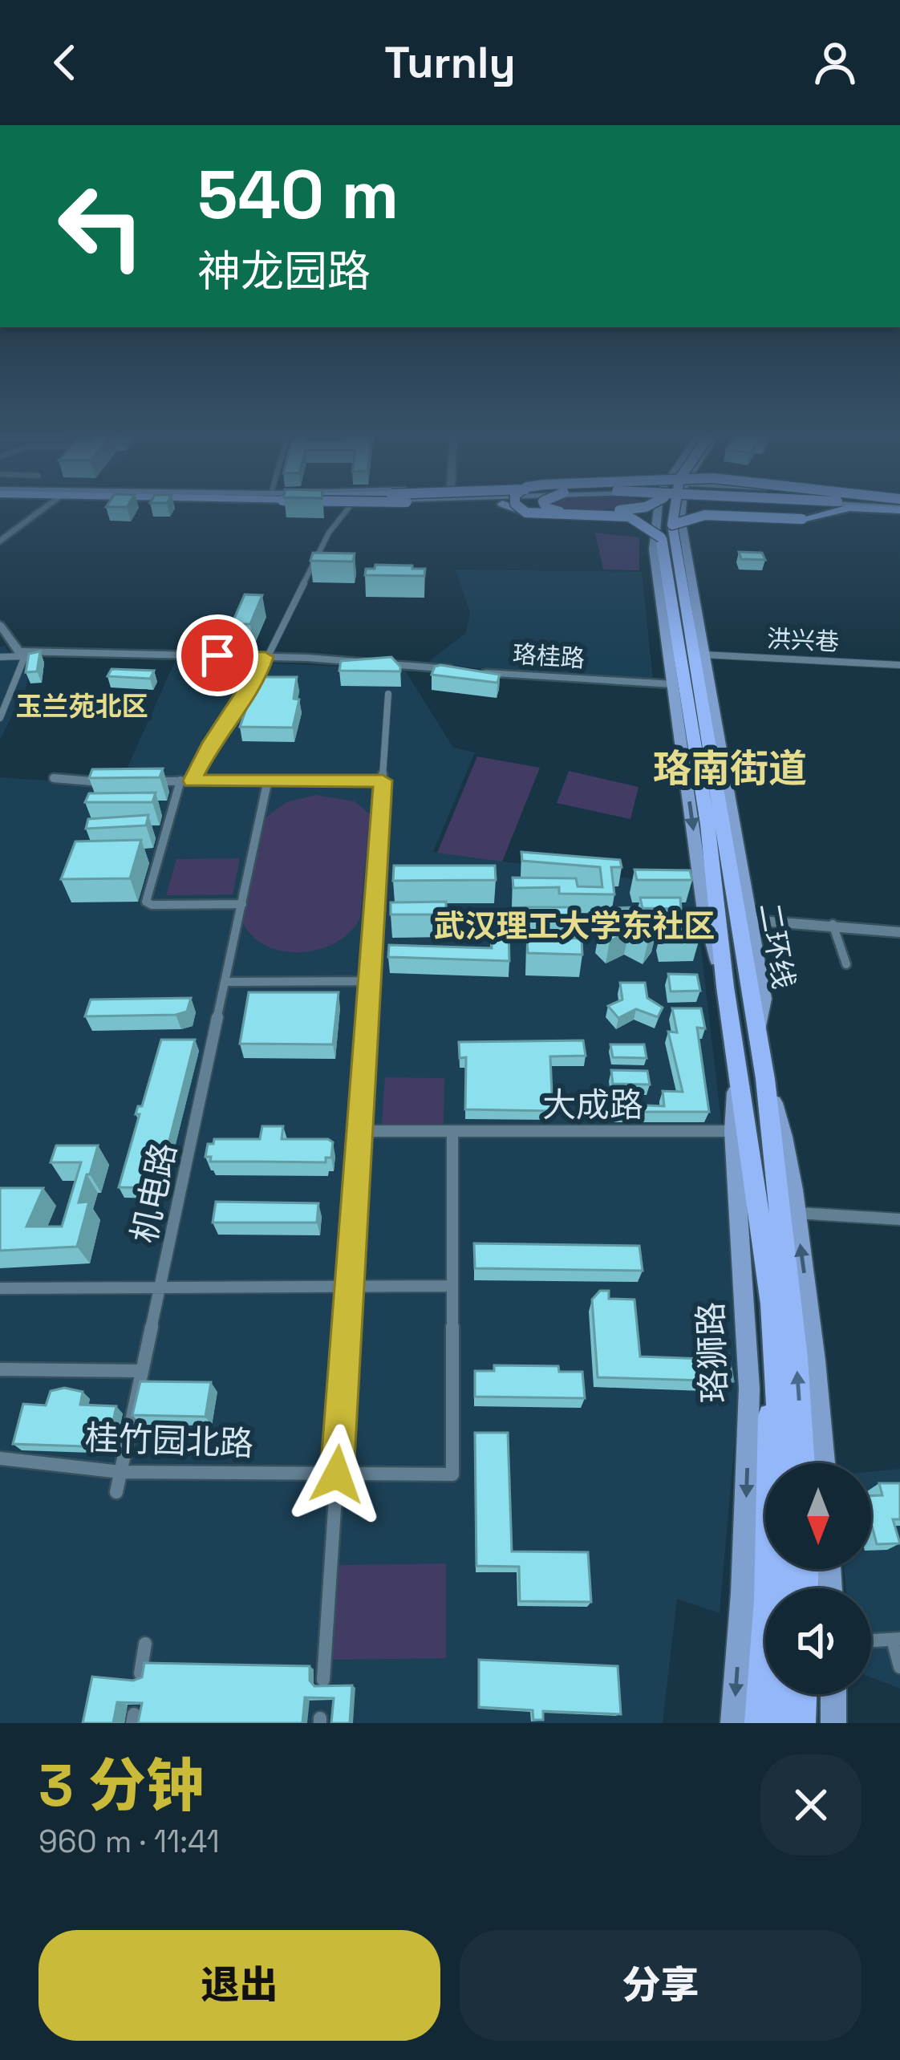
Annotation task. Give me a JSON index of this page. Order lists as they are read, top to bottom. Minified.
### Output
{"streets":{"highway":["二环线"],"main road":["珞狮路"],"street":["洪兴巷","珞桂路","大成路","机电路","桂竹园北路"]},"crossings":[["二环线","珞狮路"],["大成路","珞狮路"],["机电路","桂竹园北路"]],"districts":["玉兰苑北区","珞南街道","武汉理工大学东社区"],"north":"bottom","page":{"header":"Turnly","turn":["540 m","神龙园路"],"heading":["3 分钟","960 m · 11:41"],"buttons":["退出","分享"]}}
